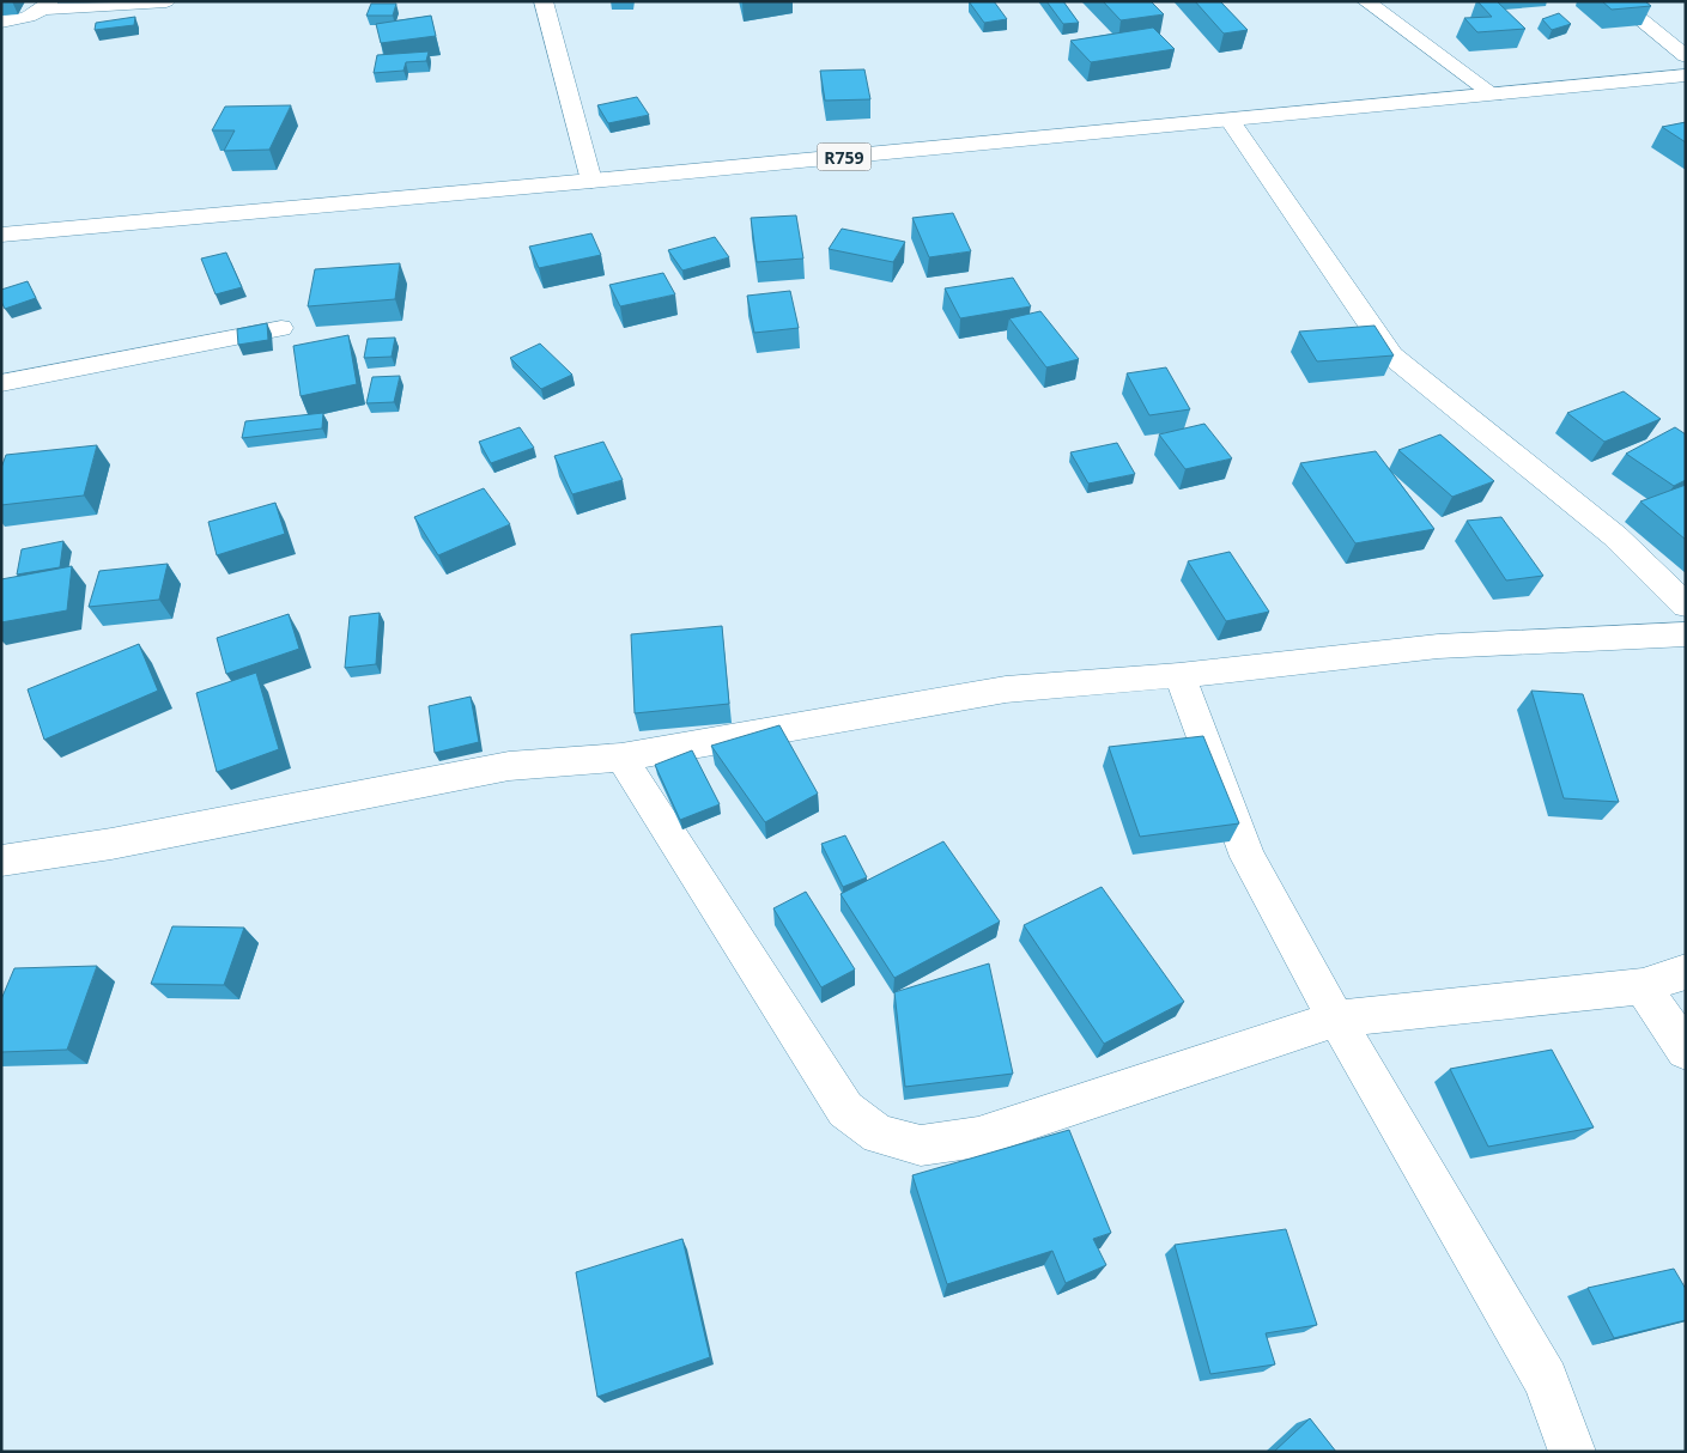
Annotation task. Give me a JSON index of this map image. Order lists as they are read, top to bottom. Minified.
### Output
{"streets":{"street":["R759"]}}
